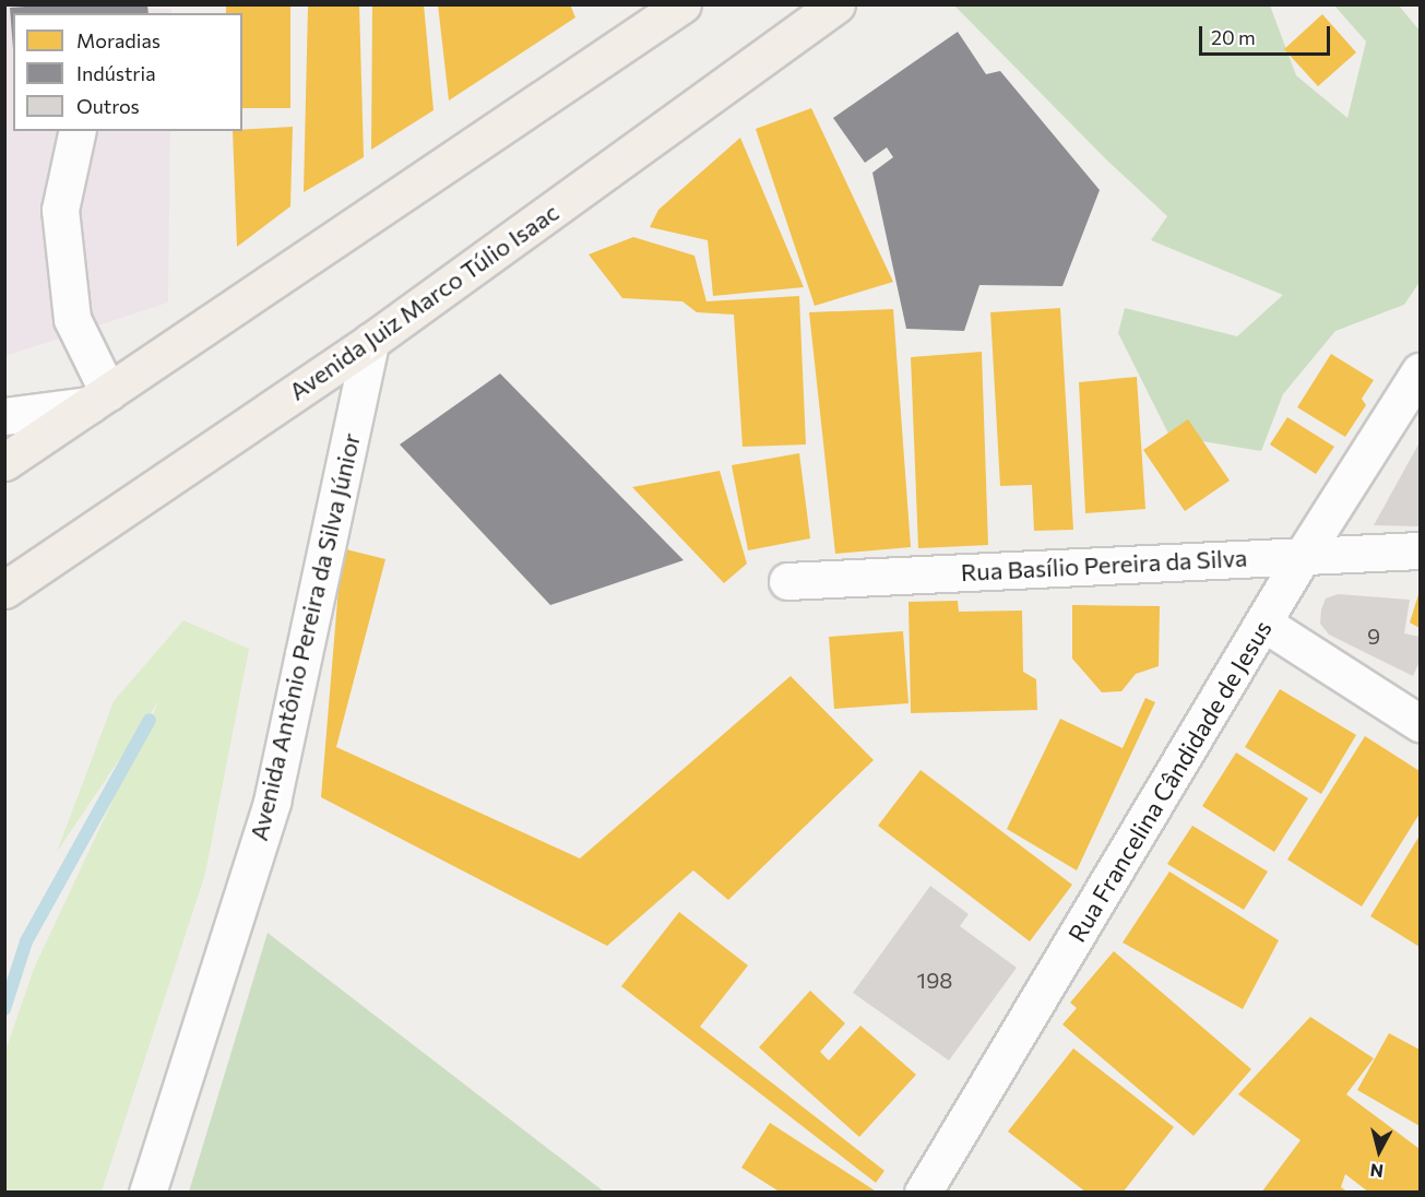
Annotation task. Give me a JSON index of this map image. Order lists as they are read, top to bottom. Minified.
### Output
{"streets":{"main road":["Avenida Juiz Marco Túlio Isaac"],"street":["Rua Basílio Pereira da Silva","Avenida Antônio Pereira da Silva Júnior","Rua Francelina Cândidade de Jesus"]},"crossings":[["Avenida Juiz Marco Túlio Isaac","Avenida Antônio Pereira da Silva Júnior"],["Rua Basílio Pereira da Silva","Rua Francelina Cândidade de Jesus"]],"house_numbers":["9","198"],"legend":["Moradias","Indústria","Outros"],"scale_bar":"20 m","north":"bottom"}
